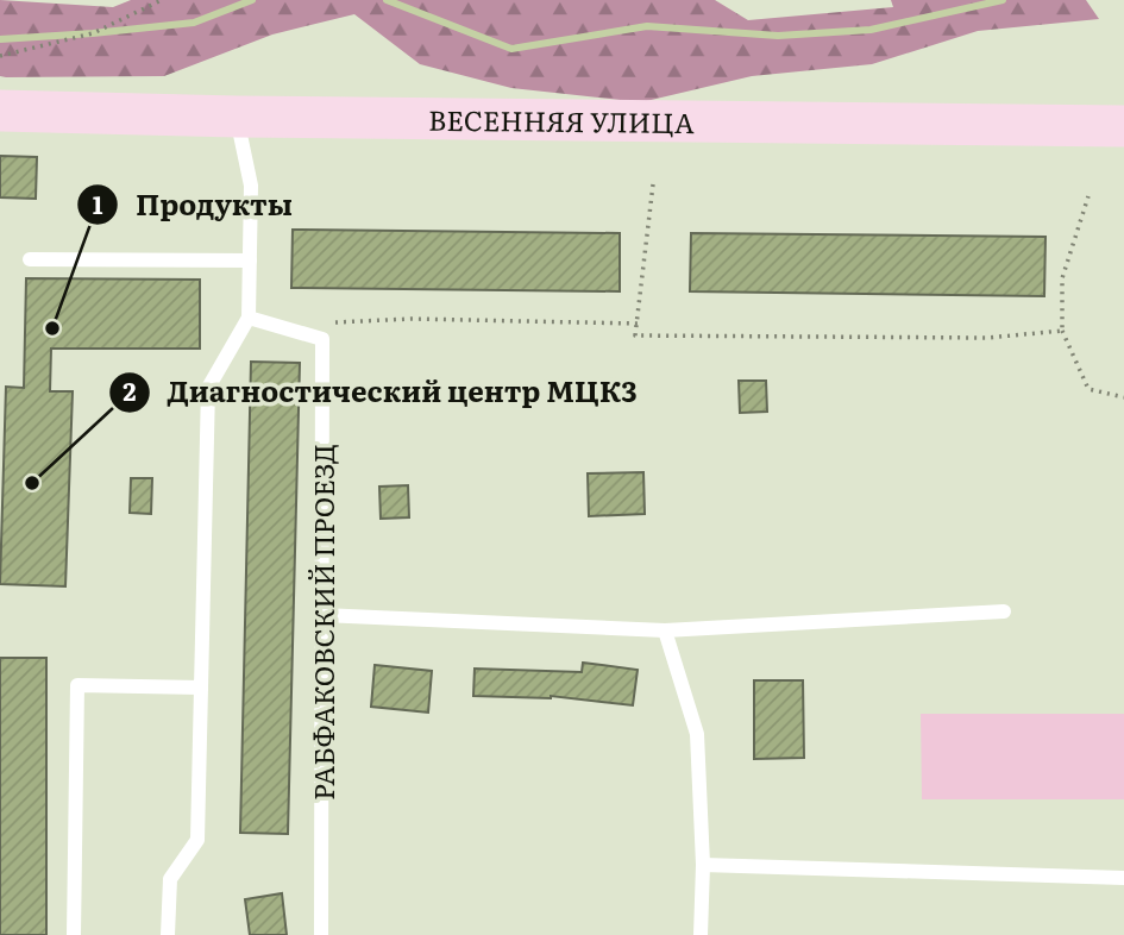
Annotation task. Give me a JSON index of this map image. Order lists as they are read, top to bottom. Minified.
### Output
{"streets":{"street":["ВЕСЕННЯЯ УЛИЦА"],"lane":["РАБФАКОВСКИЙ ПРОЕЗД"]},"places":["Продукты","Диагностический центр МЦК3"]}
